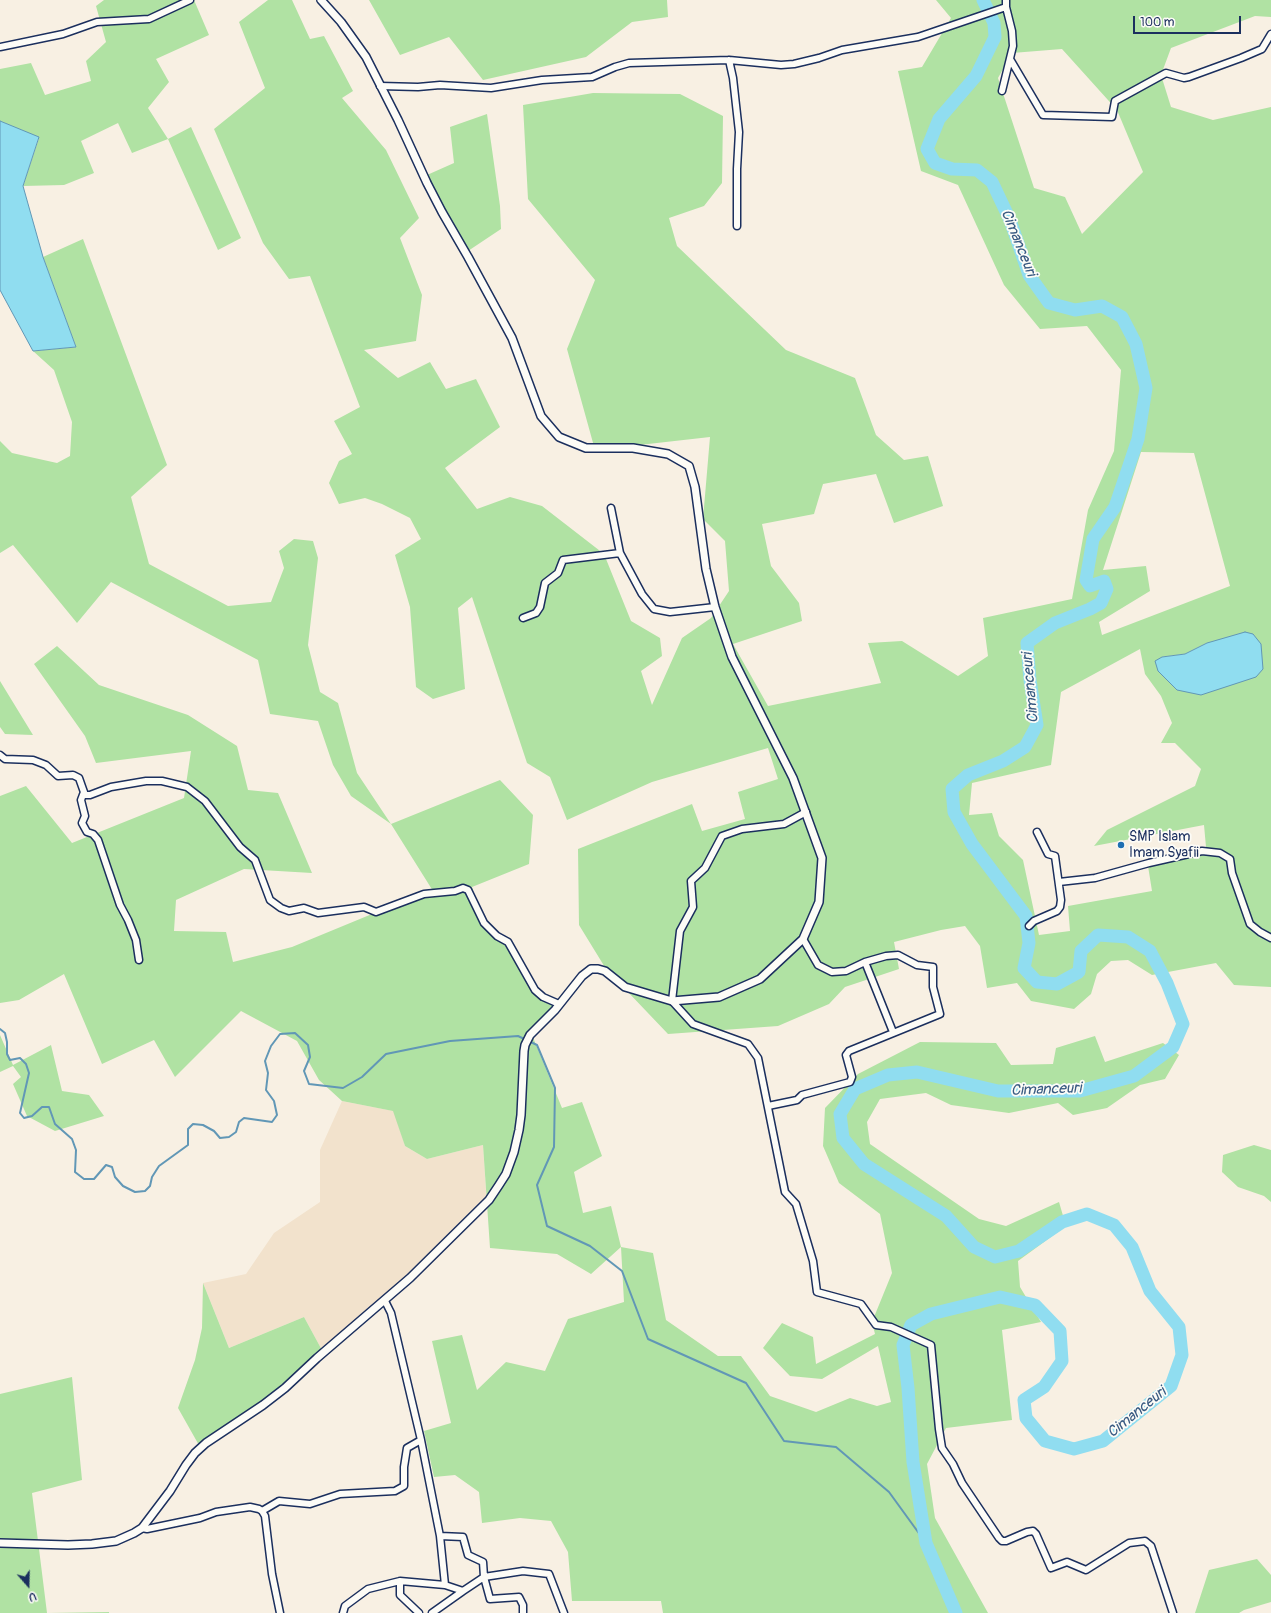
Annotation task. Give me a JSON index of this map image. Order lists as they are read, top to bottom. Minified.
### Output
{"water":["Cimanceuri"],"places":["SMP Islam Imam Syafii"],"scale_bar":"100 m","north":"bottom"}
